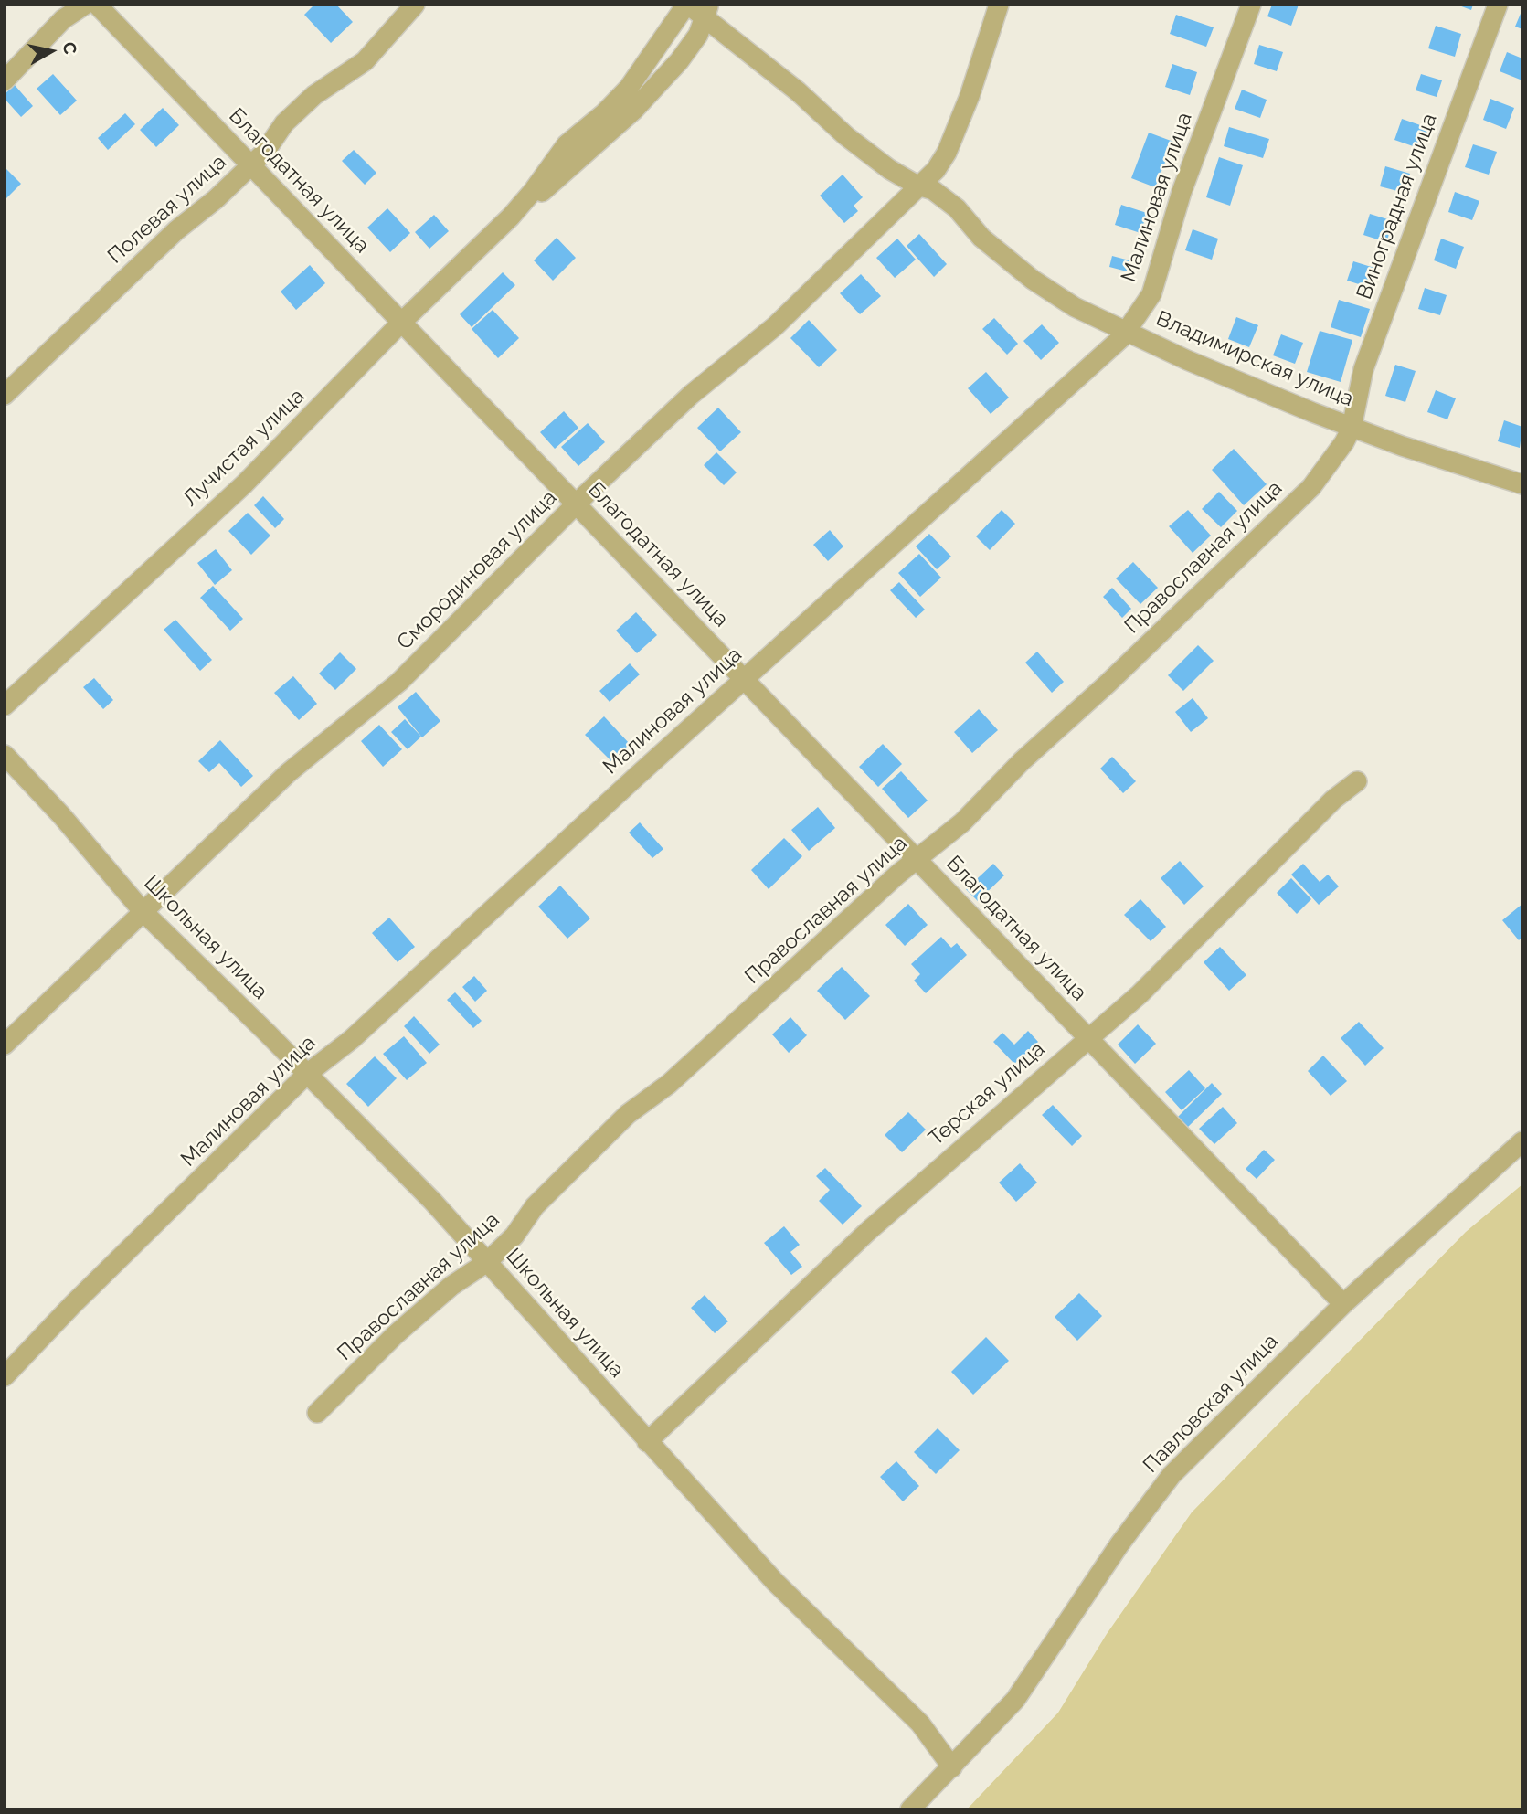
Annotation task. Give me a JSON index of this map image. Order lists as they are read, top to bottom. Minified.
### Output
{"streets":{"street":["Благодатная улица","Малиновая улица","Виноградная улица","Полевая улица","Владимирская улица","Лучистая улица","Православная улица","Смородиновая улица","Школьная улица","Терская улица","Павловская улица"]},"crossings":[["Благодатная улица","Малиновая улица"],["Благодатная улица","Полевая улица"],["Благодатная улица","Лучистая улица"],["Благодатная улица","Православная улица"],["Благодатная улица","Смородиновая улица"],["Благодатная улица","Терская улица"],["Благодатная улица","Павловская улица"],["Малиновая улица","Владимирская улица"],["Малиновая улица","Школьная улица"],["Виноградная улица","Владимирская улица"],["Виноградная улица","Православная улица"],["Владимирская улица","Лучистая улица"],["Владимирская улица","Православная улица"],["Владимирская улица","Смородиновая улица"],["Православная улица","Школьная улица"],["Смородиновая улица","Школьная улица"],["Школьная улица","Терская улица"],["Школьная улица","Павловская улица"]],"north":"right"}
